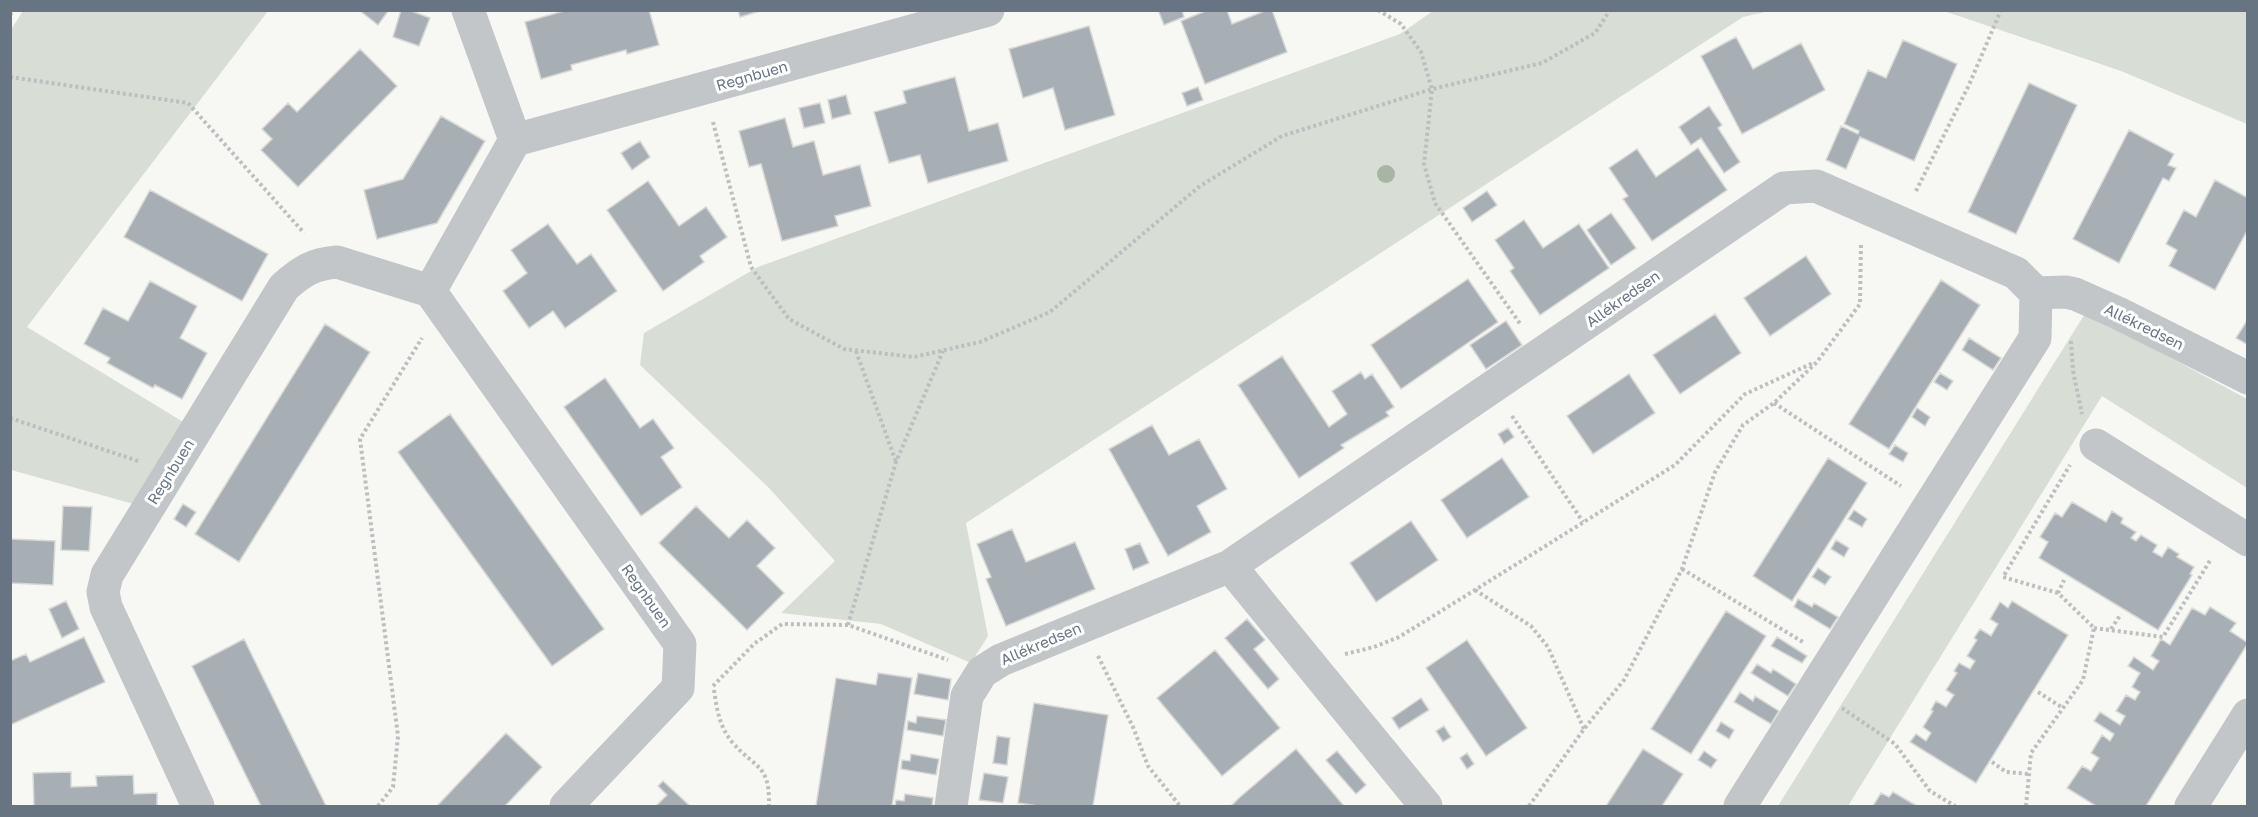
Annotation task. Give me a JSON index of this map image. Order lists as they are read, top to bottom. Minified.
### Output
{"streets":{"street":["Regnbuen","Allékredsen"]}}
